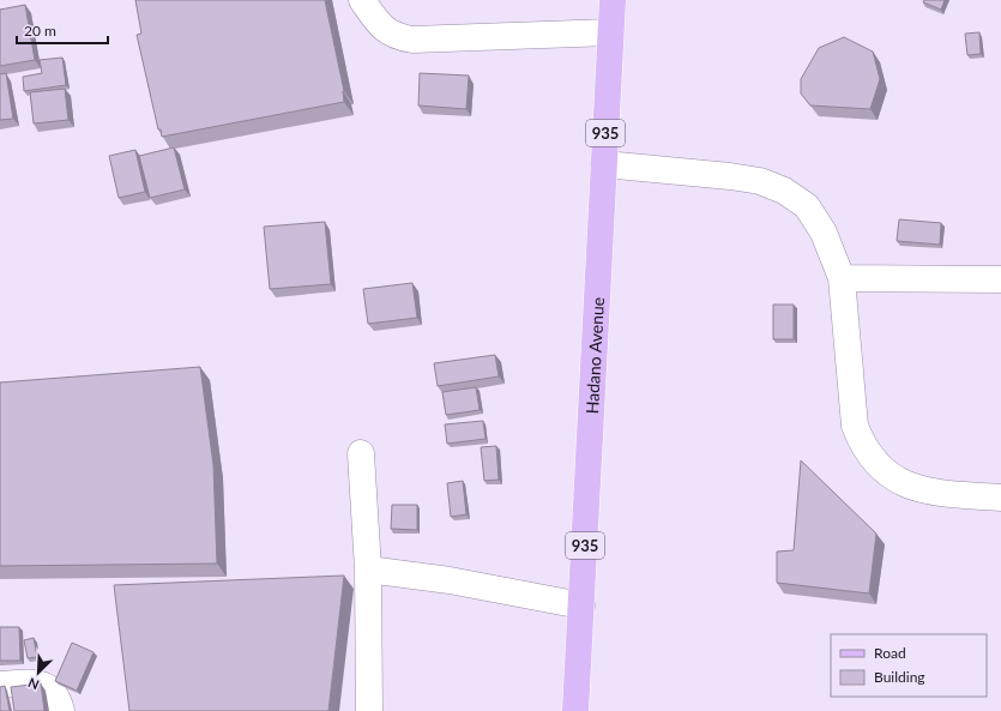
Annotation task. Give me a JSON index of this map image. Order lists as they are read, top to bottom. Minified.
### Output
{"streets":{"main road":["935","Hadano Avenue"]},"legend":["Road","Building"],"scale_bar":"20 m","north":"bottom left"}
